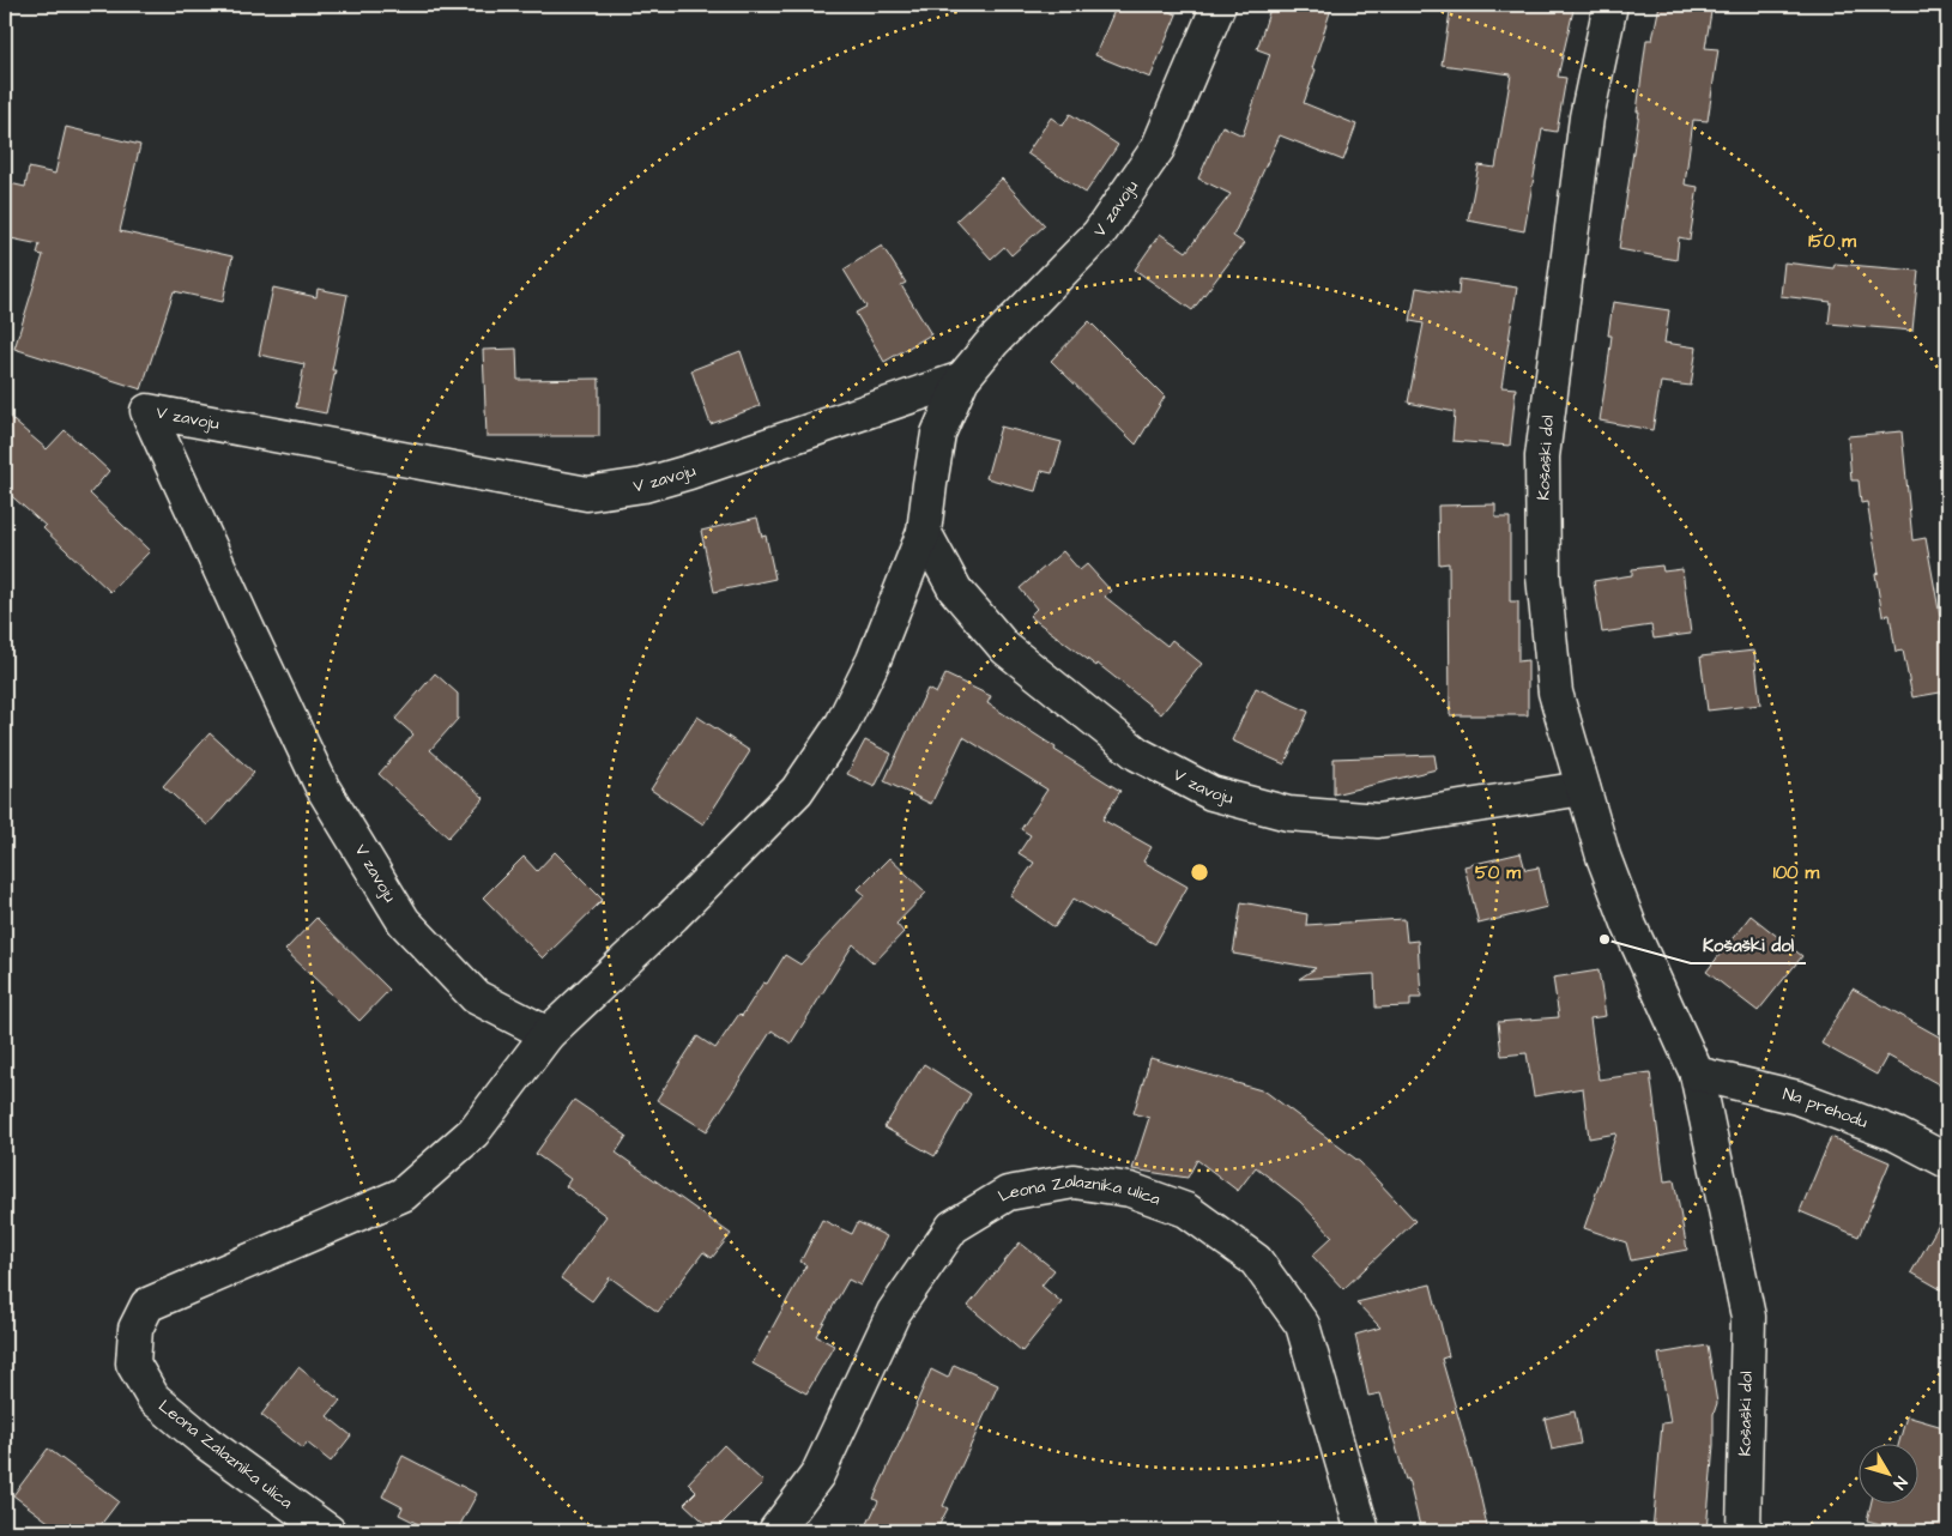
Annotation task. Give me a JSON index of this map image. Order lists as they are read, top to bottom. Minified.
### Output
{"streets":{"street":["V zavoju","Košaški dol","Na prehodu","Leona Zalaznika ulica"]},"crossings":[["V zavoju","Košaški dol"],["V zavoju","Leona Zalaznika ulica"],["Košaški dol","Na prehodu"]],"places":["Košaški dol"],"north":"bottom right","rings":["150 m","50 m","100 m"]}
